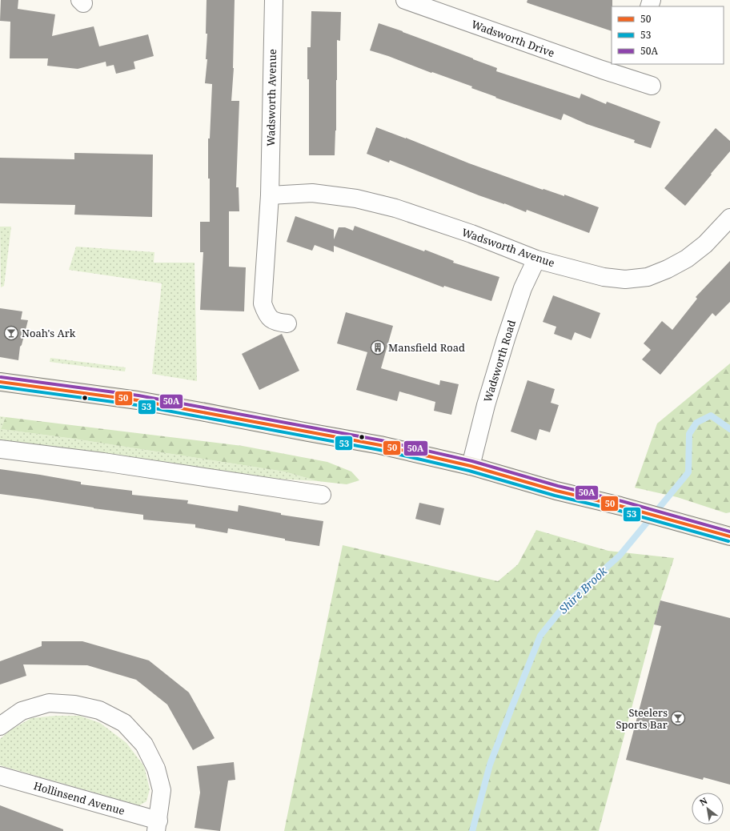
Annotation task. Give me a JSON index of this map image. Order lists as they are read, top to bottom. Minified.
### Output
{"streets":{"street":["Wadsworth Drive","Wadsworth Avenue","Wadsworth Road","Hollinsend Avenue"]},"crossings":[["Wadsworth Avenue","Wadsworth Road"]],"water":["Shire Brook"],"places":{"bar":["Noah's Ark","Steelers Sports Bar"],"building":["Mansfield Road"]},"lines":["transit line 50A","transit line 50","transit line 53"],"legend":["50","53","50A"],"north":"top left"}
